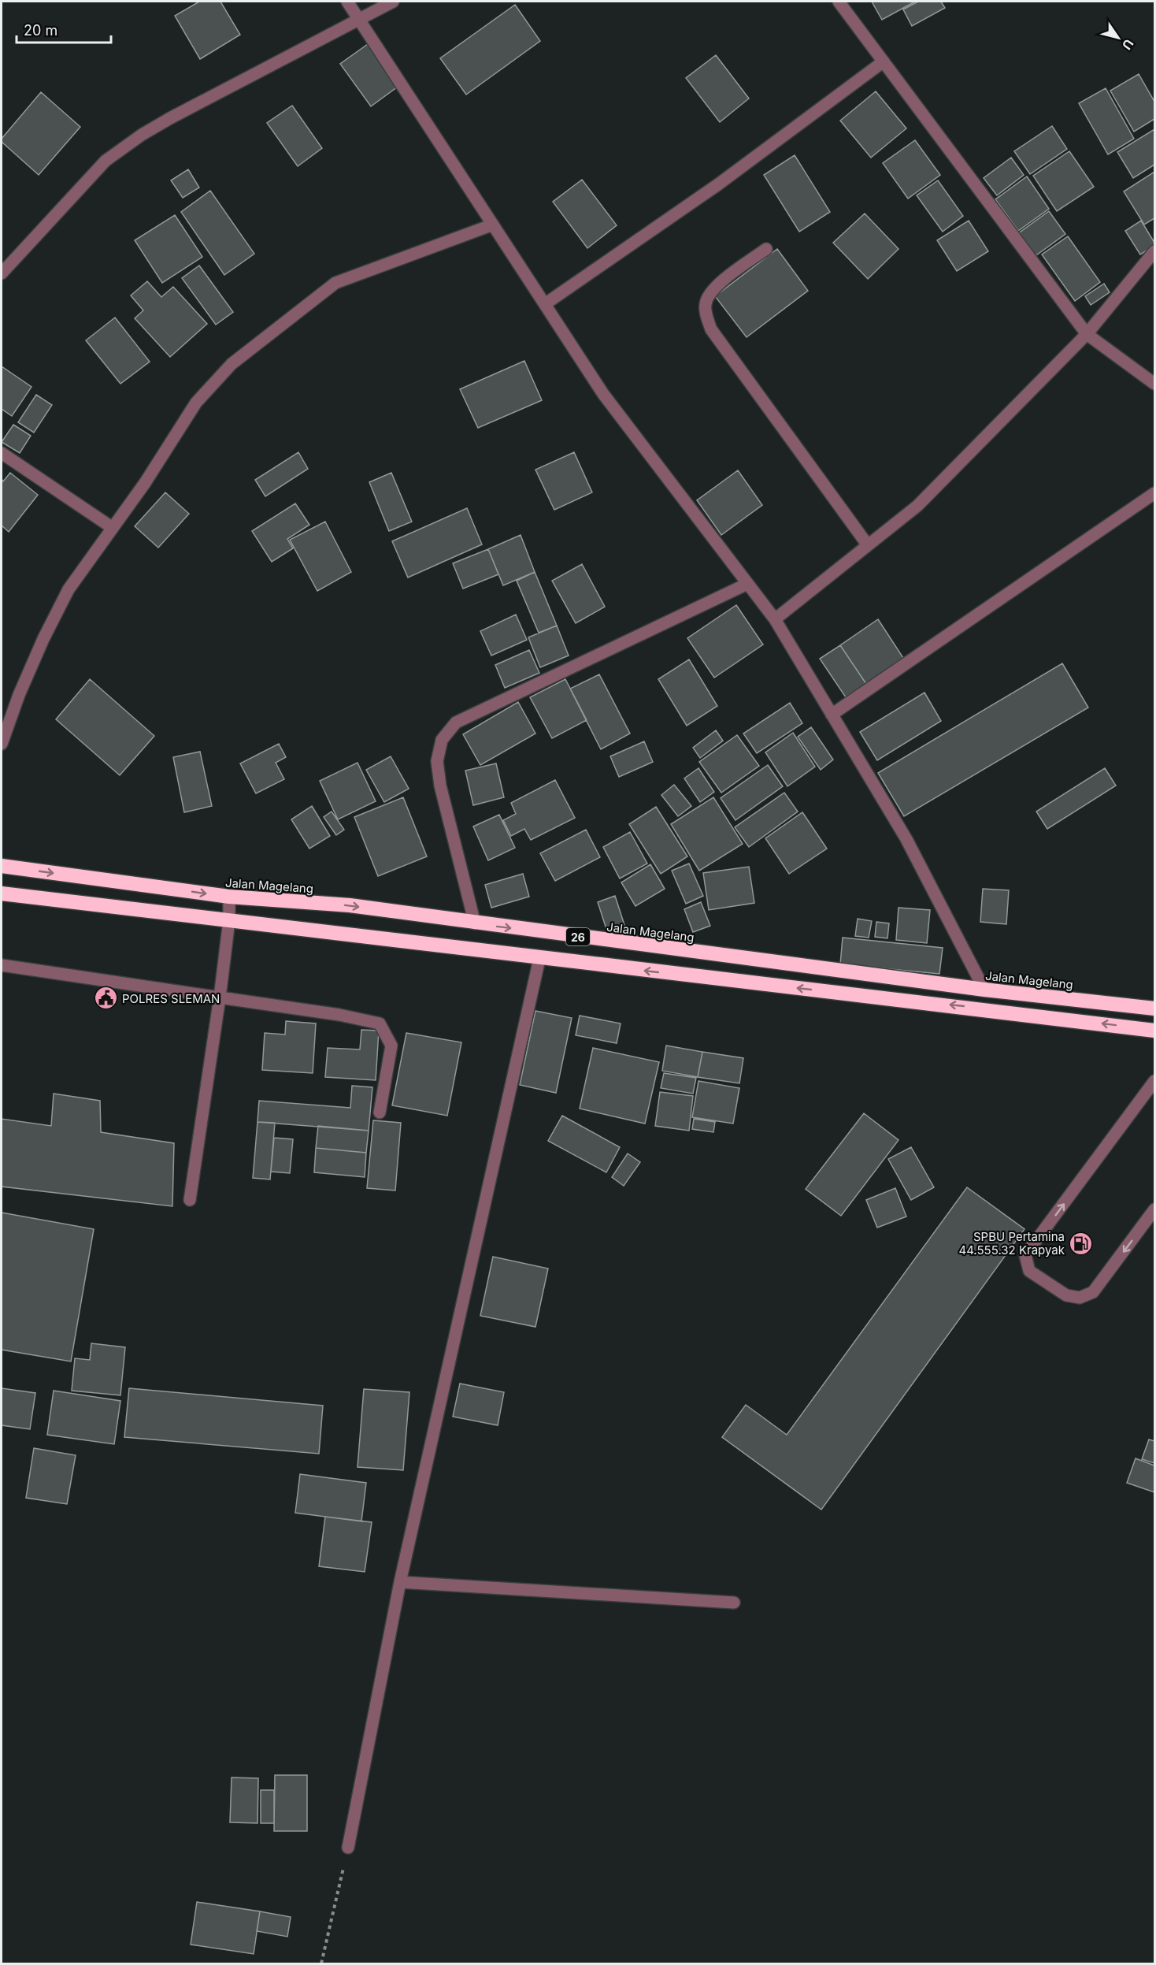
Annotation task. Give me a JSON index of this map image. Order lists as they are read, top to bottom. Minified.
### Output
{"streets":{"highway":["Jalan Magelang","26"]},"places":{"public building":["POLRES SLEMAN"],"fuel station":["SPBU Pertamina 44.555.32 Krapyak"]},"scale_bar":"20 m","north":"bottom right"}
